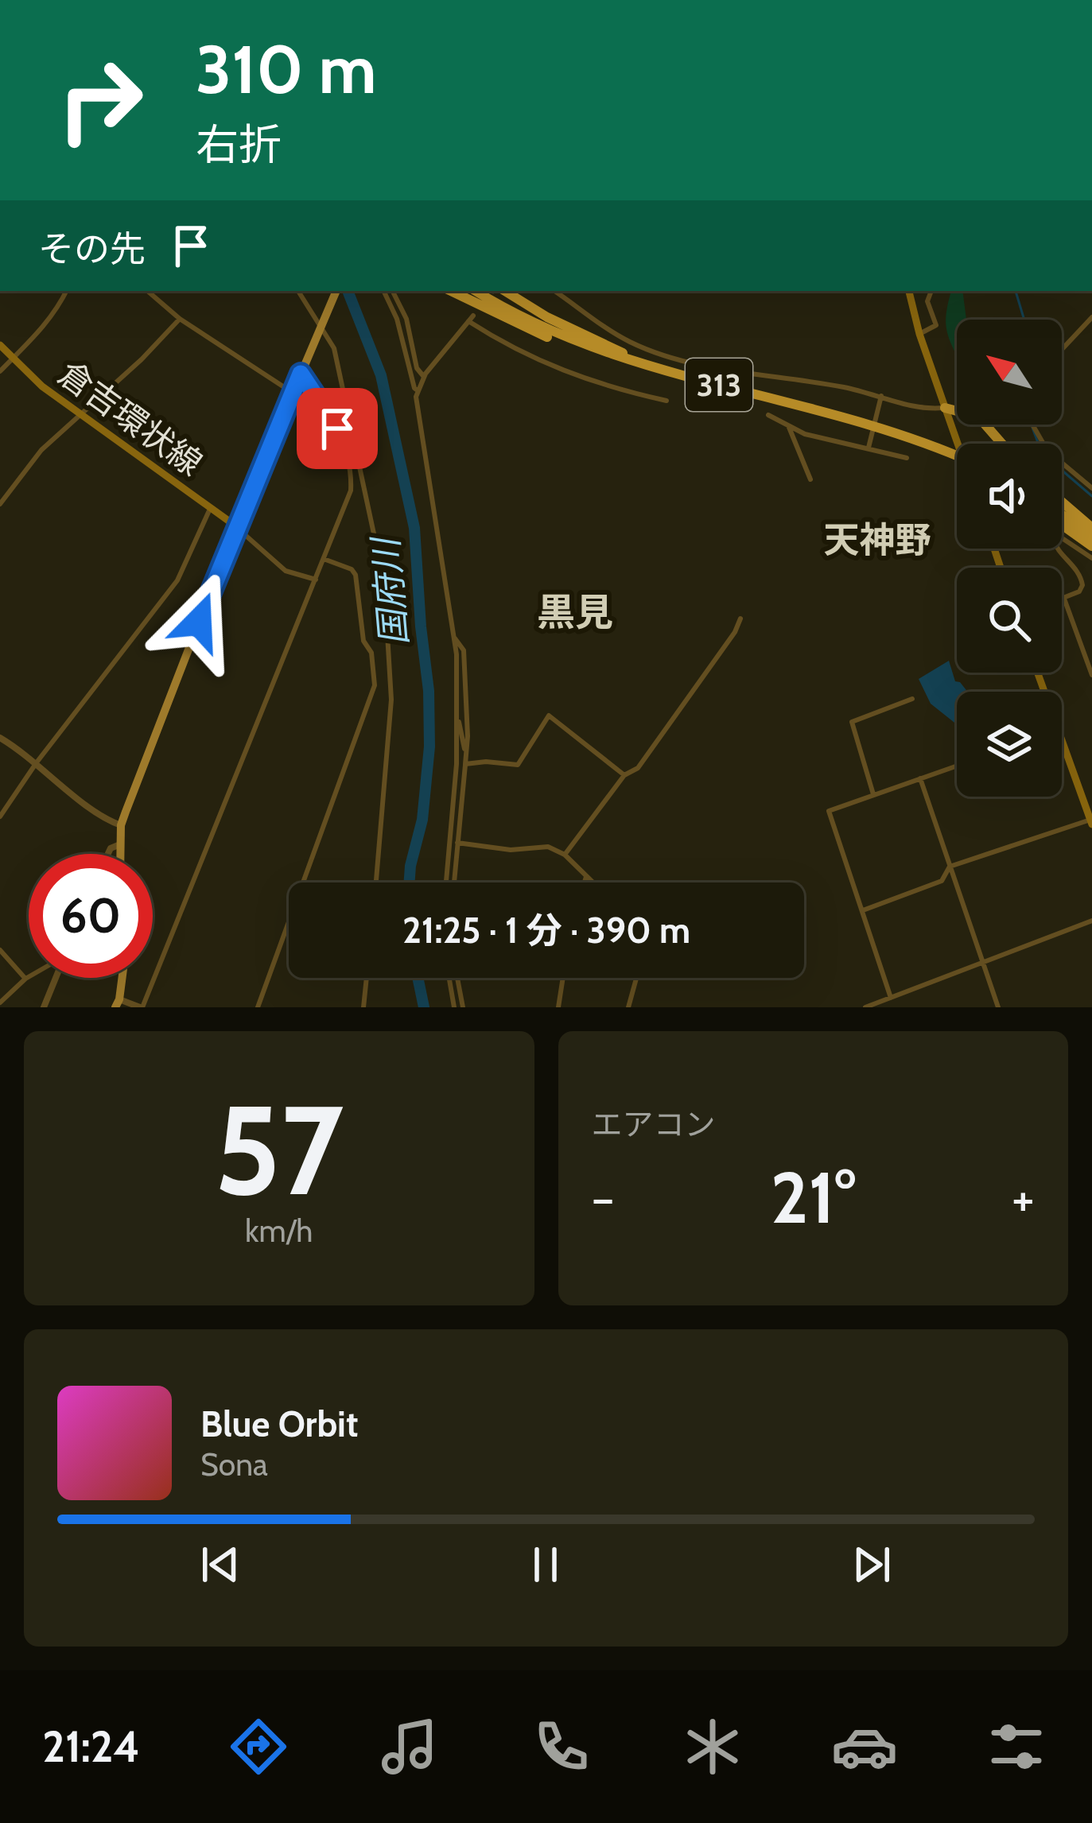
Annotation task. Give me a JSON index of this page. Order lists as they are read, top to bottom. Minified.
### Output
{"streets":{"highway":["313"],"main road":["倉吉環状線"]},"districts":["天神野","黒見"],"water":["国府川"],"north":"top left","page":{"turn":["310 m","右折"],"then":"その先","limit":"60","trip":"21:25 · 1 分 · 390 m","tile":[["57","km/h"],"エアコン"],"heat":["−","21°","+"],"song":["Blue Orbit","Sona"],"tabs":"21:24"}}
